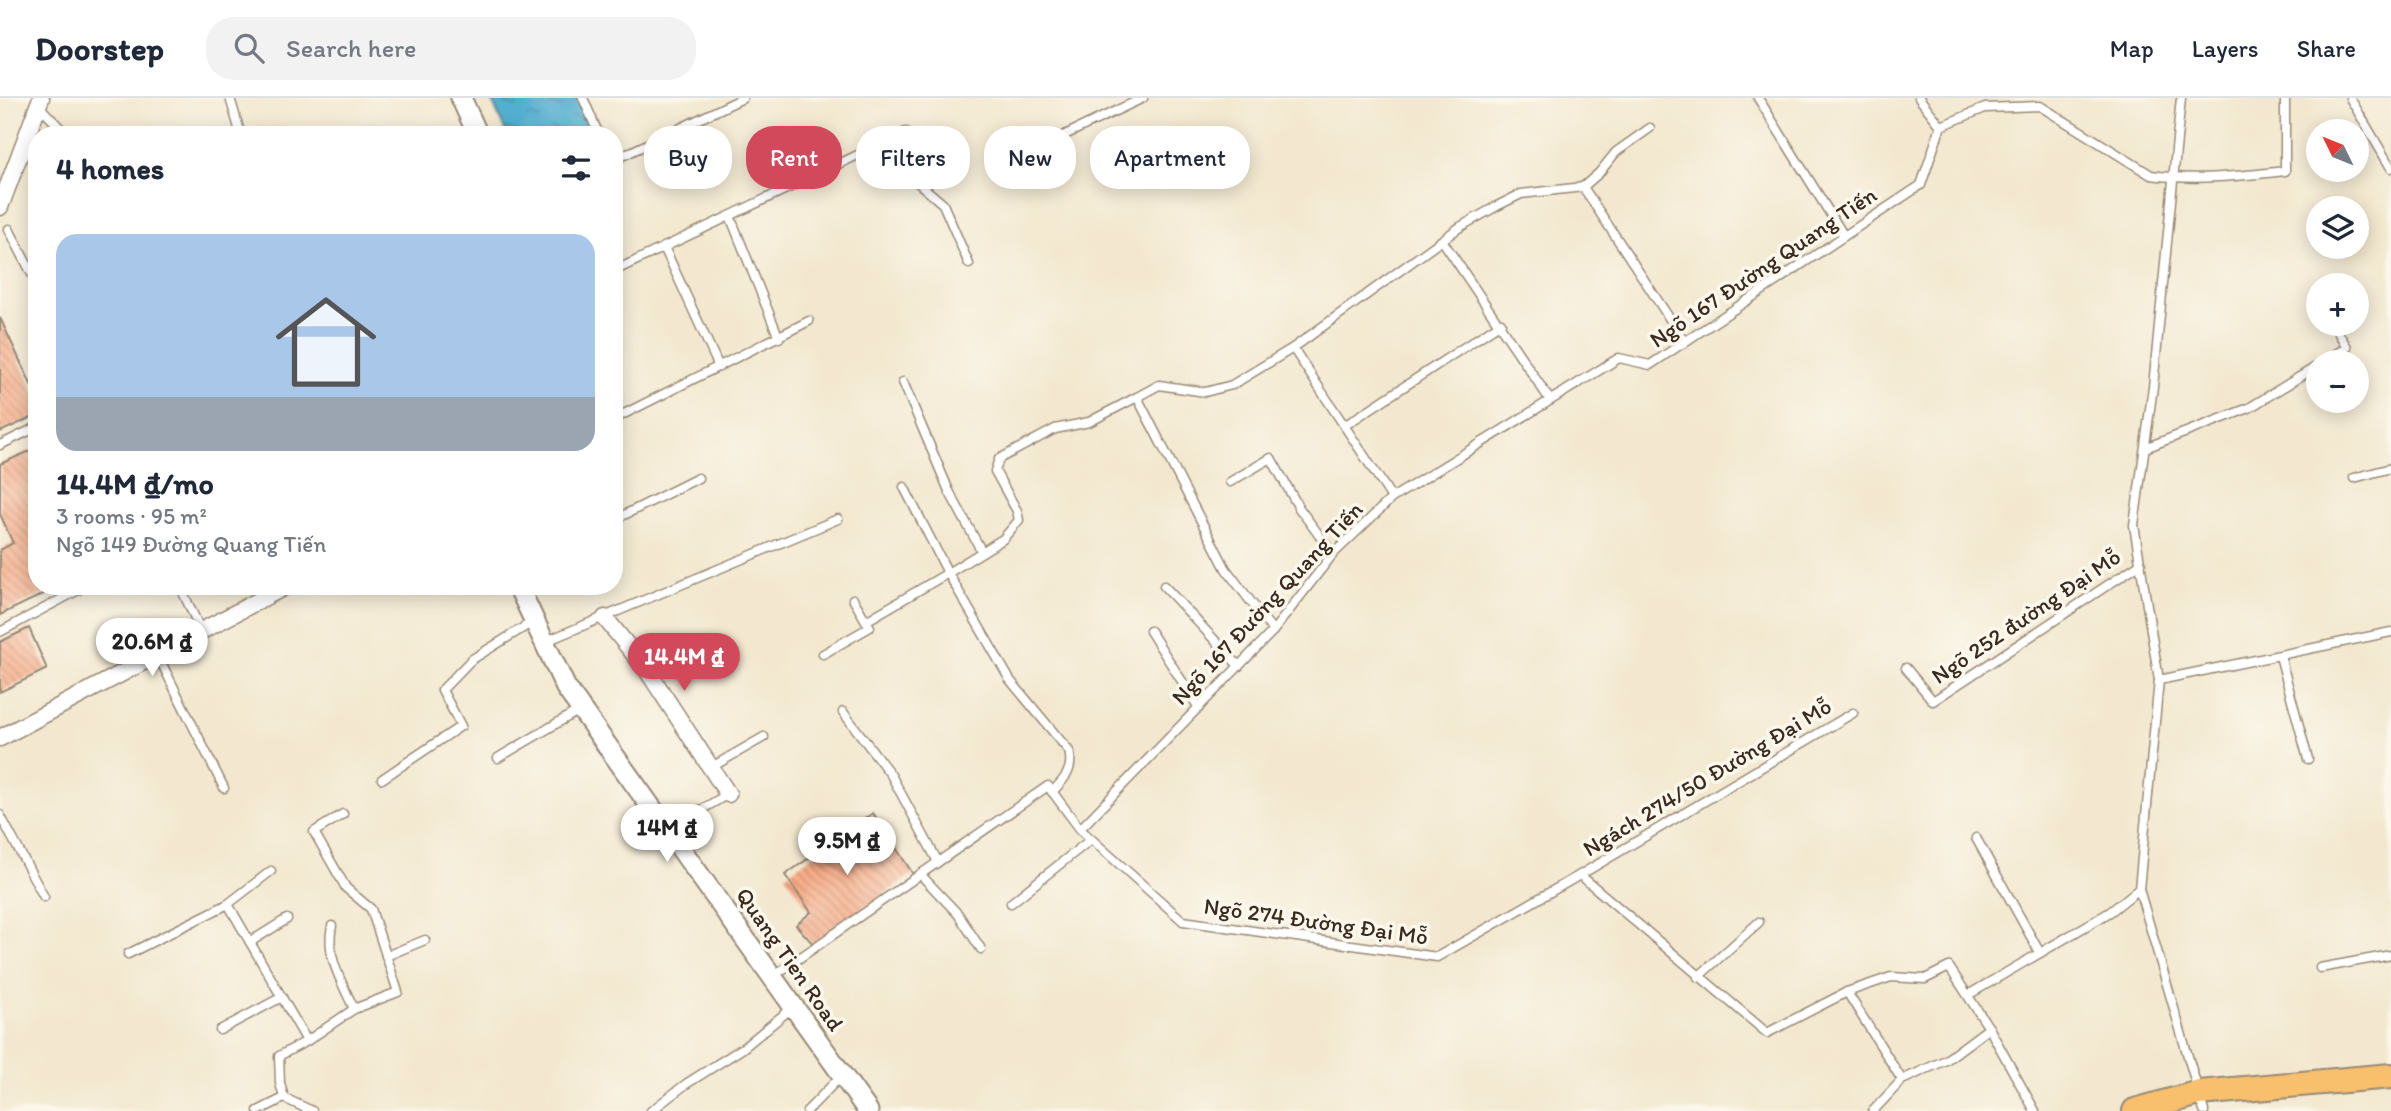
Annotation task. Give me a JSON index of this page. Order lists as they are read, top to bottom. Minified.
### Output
{"streets":{"street":["Quang Tien Road"],"lane":["Ngõ 167 Đường Quang Tiến","Ngõ 252 đường Đại Mỗ","Ngách 274/50 Đường Đại Mỗ","Ngõ 274 Đường Đại Mỗ"]},"crossings":[["Ngõ 167 Đường Quang Tiến","Ngõ 274 Đường Đại Mỗ"],["Ngách 274/50 Đường Đại Mỗ","Ngõ 274 Đường Đại Mỗ"]],"north":"top left","page":{"header":"Doorstep","search":"Search here","nav":["Map","Layers","Share"],"map_buttons":["+","−"],"chip":["Buy","Rent","Filters","New","Apartment"],"heading":"4 homes","list":[{"name":"14.4M ₫/mo","note":"3 rooms · 95 m² · Ngõ 149 Đường Quang Tiến"}],"price":["20.6M ₫","14.4M ₫","14M ₫","9.5M ₫"]}}
